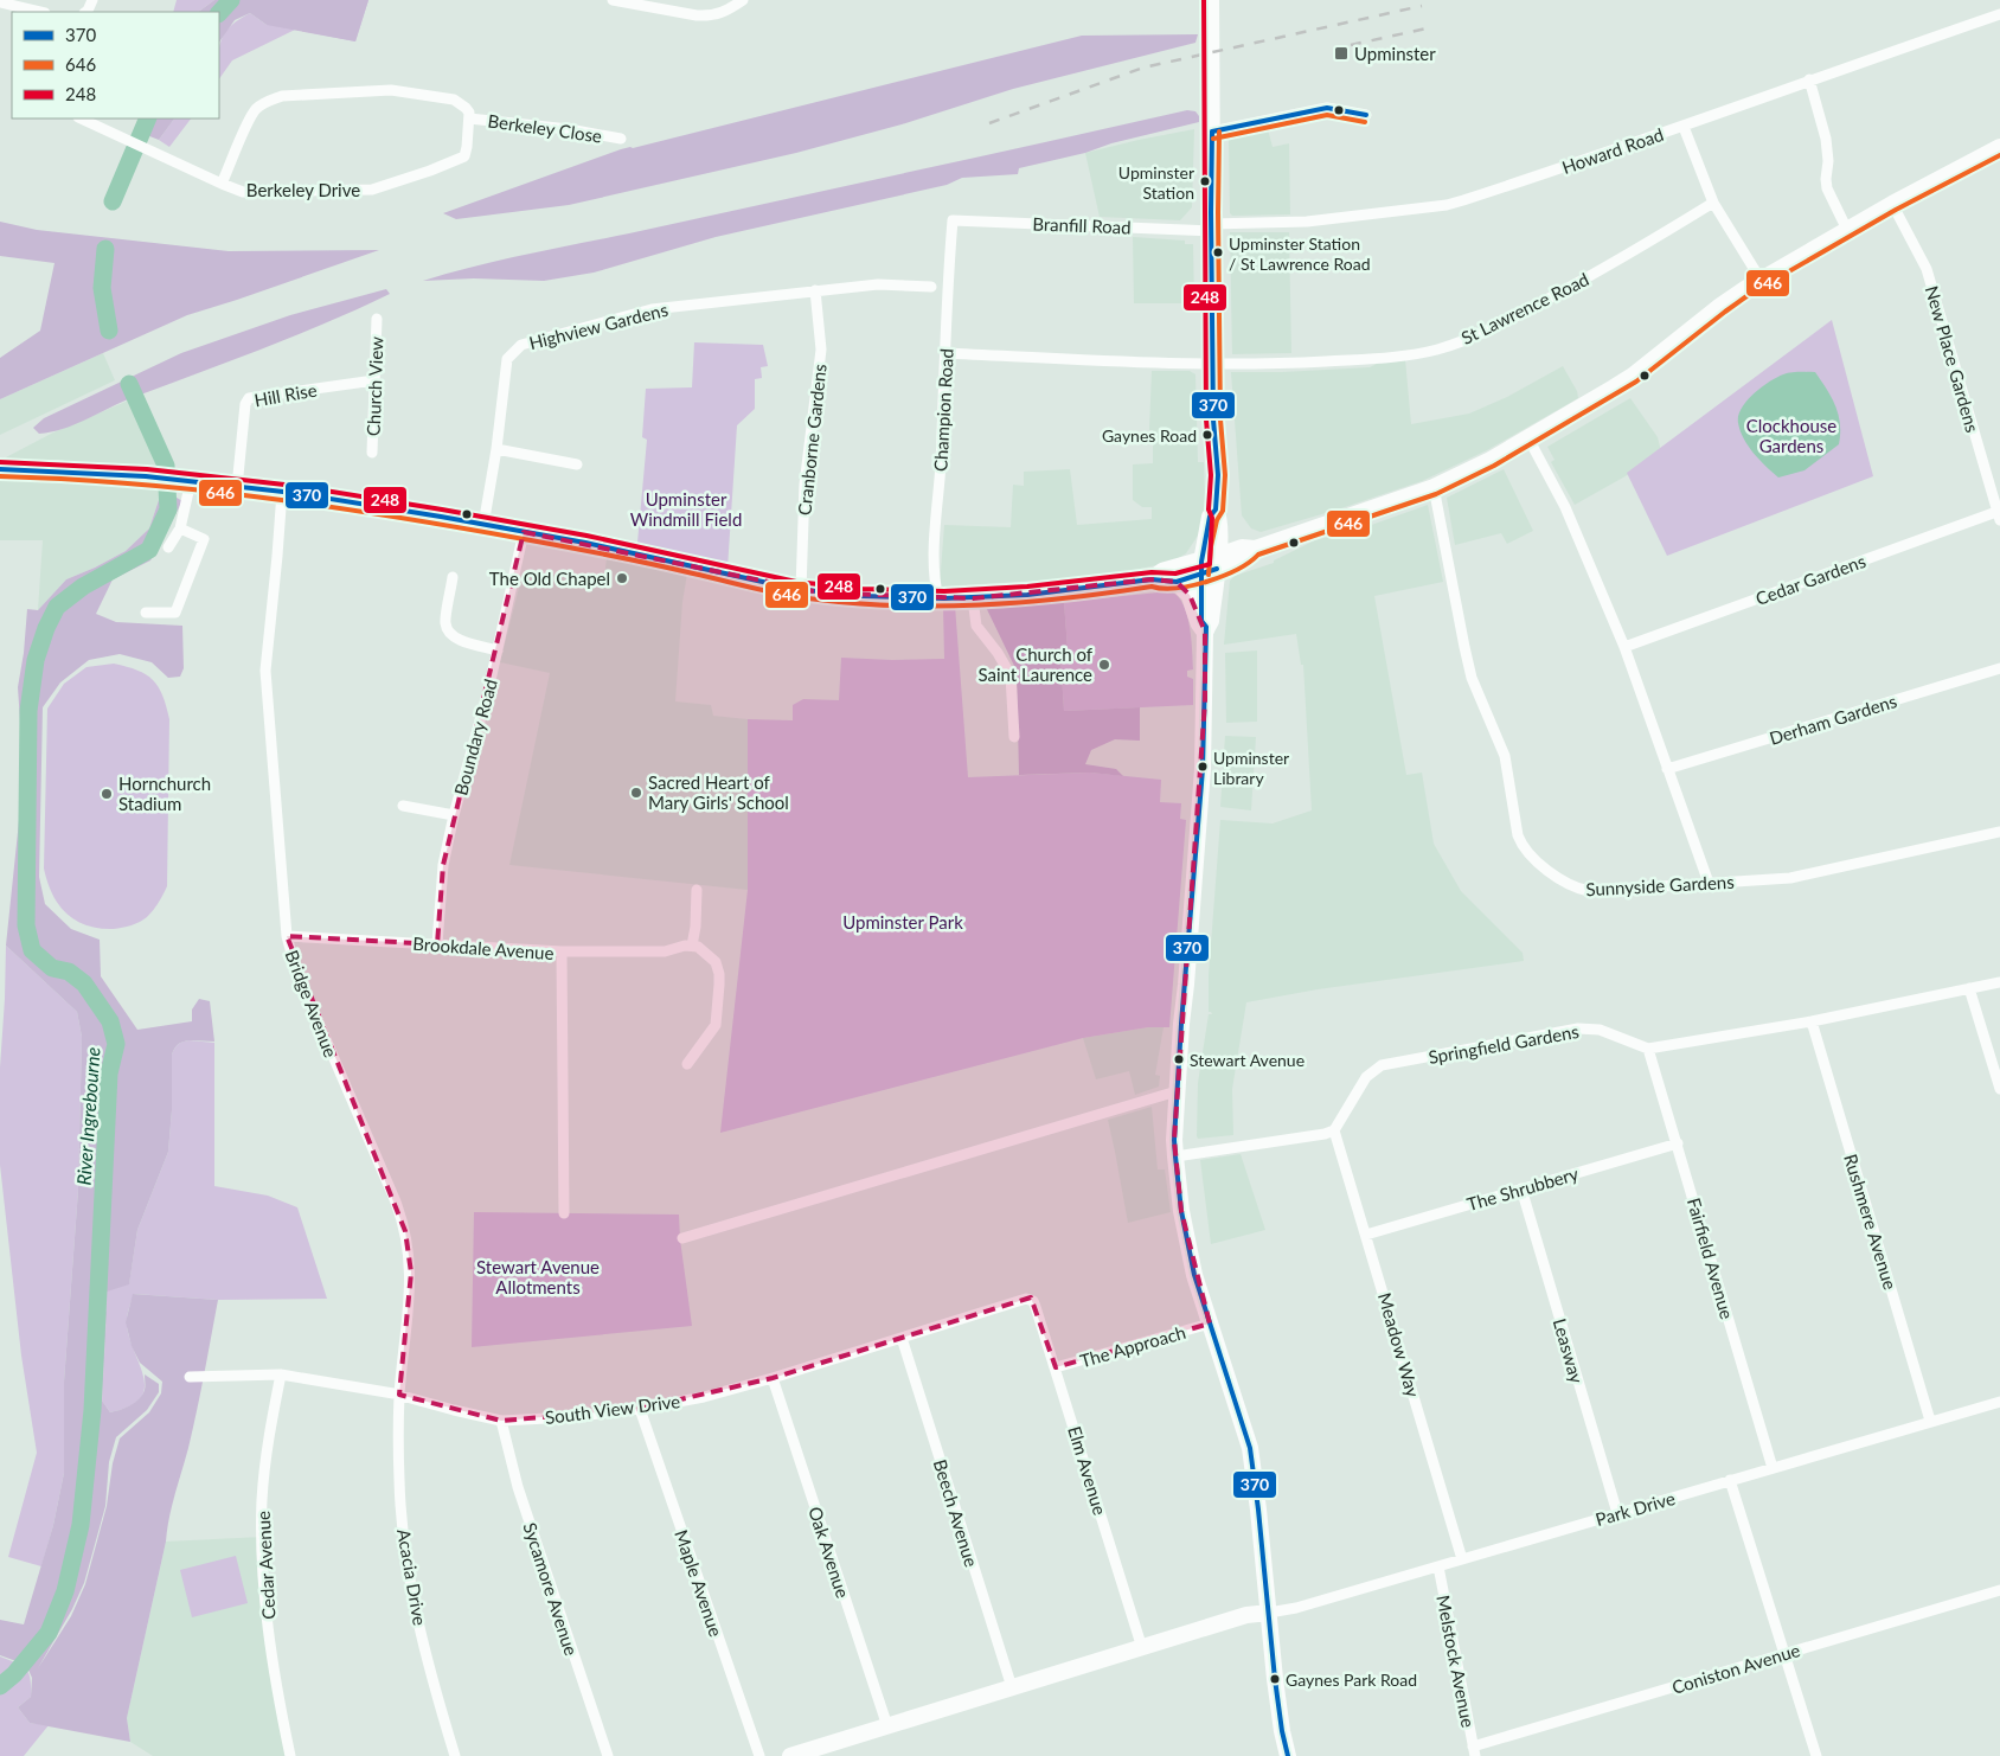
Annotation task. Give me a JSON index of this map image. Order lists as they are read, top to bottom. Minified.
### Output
{"streets":{"street":["Berkeley Close","Howard Road","Berkeley Drive","Branfill Road","St Lawrence Road","Highview Gardens","New Place Gardens","Church View","Hill Rise","Champion Road","Cranborne Gardens","Cedar Gardens","Derham Gardens","Boundary Road","Sunnyside Gardens","Brookdale Avenue","Bridge Avenue","Springfield Gardens","The Shrubbery","Rushmere Avenue","Fairfield Avenue","Meadow Way","The Approach","Leasway","South View Drive","Elm Avenue","Park Drive","Beech Avenue","Oak Avenue","Cedar Avenue","Acacia Drive","Maple Avenue","Sycamore Avenue","Melstock Avenue","Coniston Avenue"]},"crossings":[["Berkeley Close","Berkeley Drive"],["Howard Road","Branfill Road"],["Branfill Road","Champion Road"],["Highview Gardens","Cranborne Gardens"],["New Place Gardens","Cedar Gardens"],["Church View","Hill Rise"],["Boundary Road","Brookdale Avenue"],["Brookdale Avenue","Bridge Avenue"],["Bridge Avenue","South View Drive"],["Bridge Avenue","Acacia Drive"],["Springfield Gardens","Fairfield Avenue"],["Springfield Gardens","Meadow Way"],["The Shrubbery","Fairfield Avenue"],["The Shrubbery","Meadow Way"],["The Shrubbery","Leasway"],["Rushmere Avenue","Park Drive"],["Fairfield Avenue","Park Drive"],["Meadow Way","Park Drive"],["The Approach","Elm Avenue"],["Leasway","Park Drive"],["South View Drive","Elm Avenue"],["South View Drive","Beech Avenue"],["South View Drive","Oak Avenue"],["South View Drive","Cedar Avenue"],["South View Drive","Acacia Drive"],["South View Drive","Maple Avenue"],["South View Drive","Sycamore Avenue"],["Park Drive","Melstock Avenue"],["Melstock Avenue","Coniston Avenue"]],"water":["River Ingrebourne"],"parks":["Clockhouse Gardens","Upminster Windmill Field","Upminster Park","Stewart Avenue Allotments"],"places":{"transit":["Upminster"],"other":["Upminster Station","Upminster Station / St Lawrence Road","Gaynes Road","The Old Chapel","Church of Saint Laurence","Upminster Library","Sacred Heart of Mary Girls' School","Hornchurch Stadium","Stewart Avenue","Gaynes Park Road"]},"lines":["transit line 248","transit line 370","transit line 646"],"legend":["370","646","248"]}
